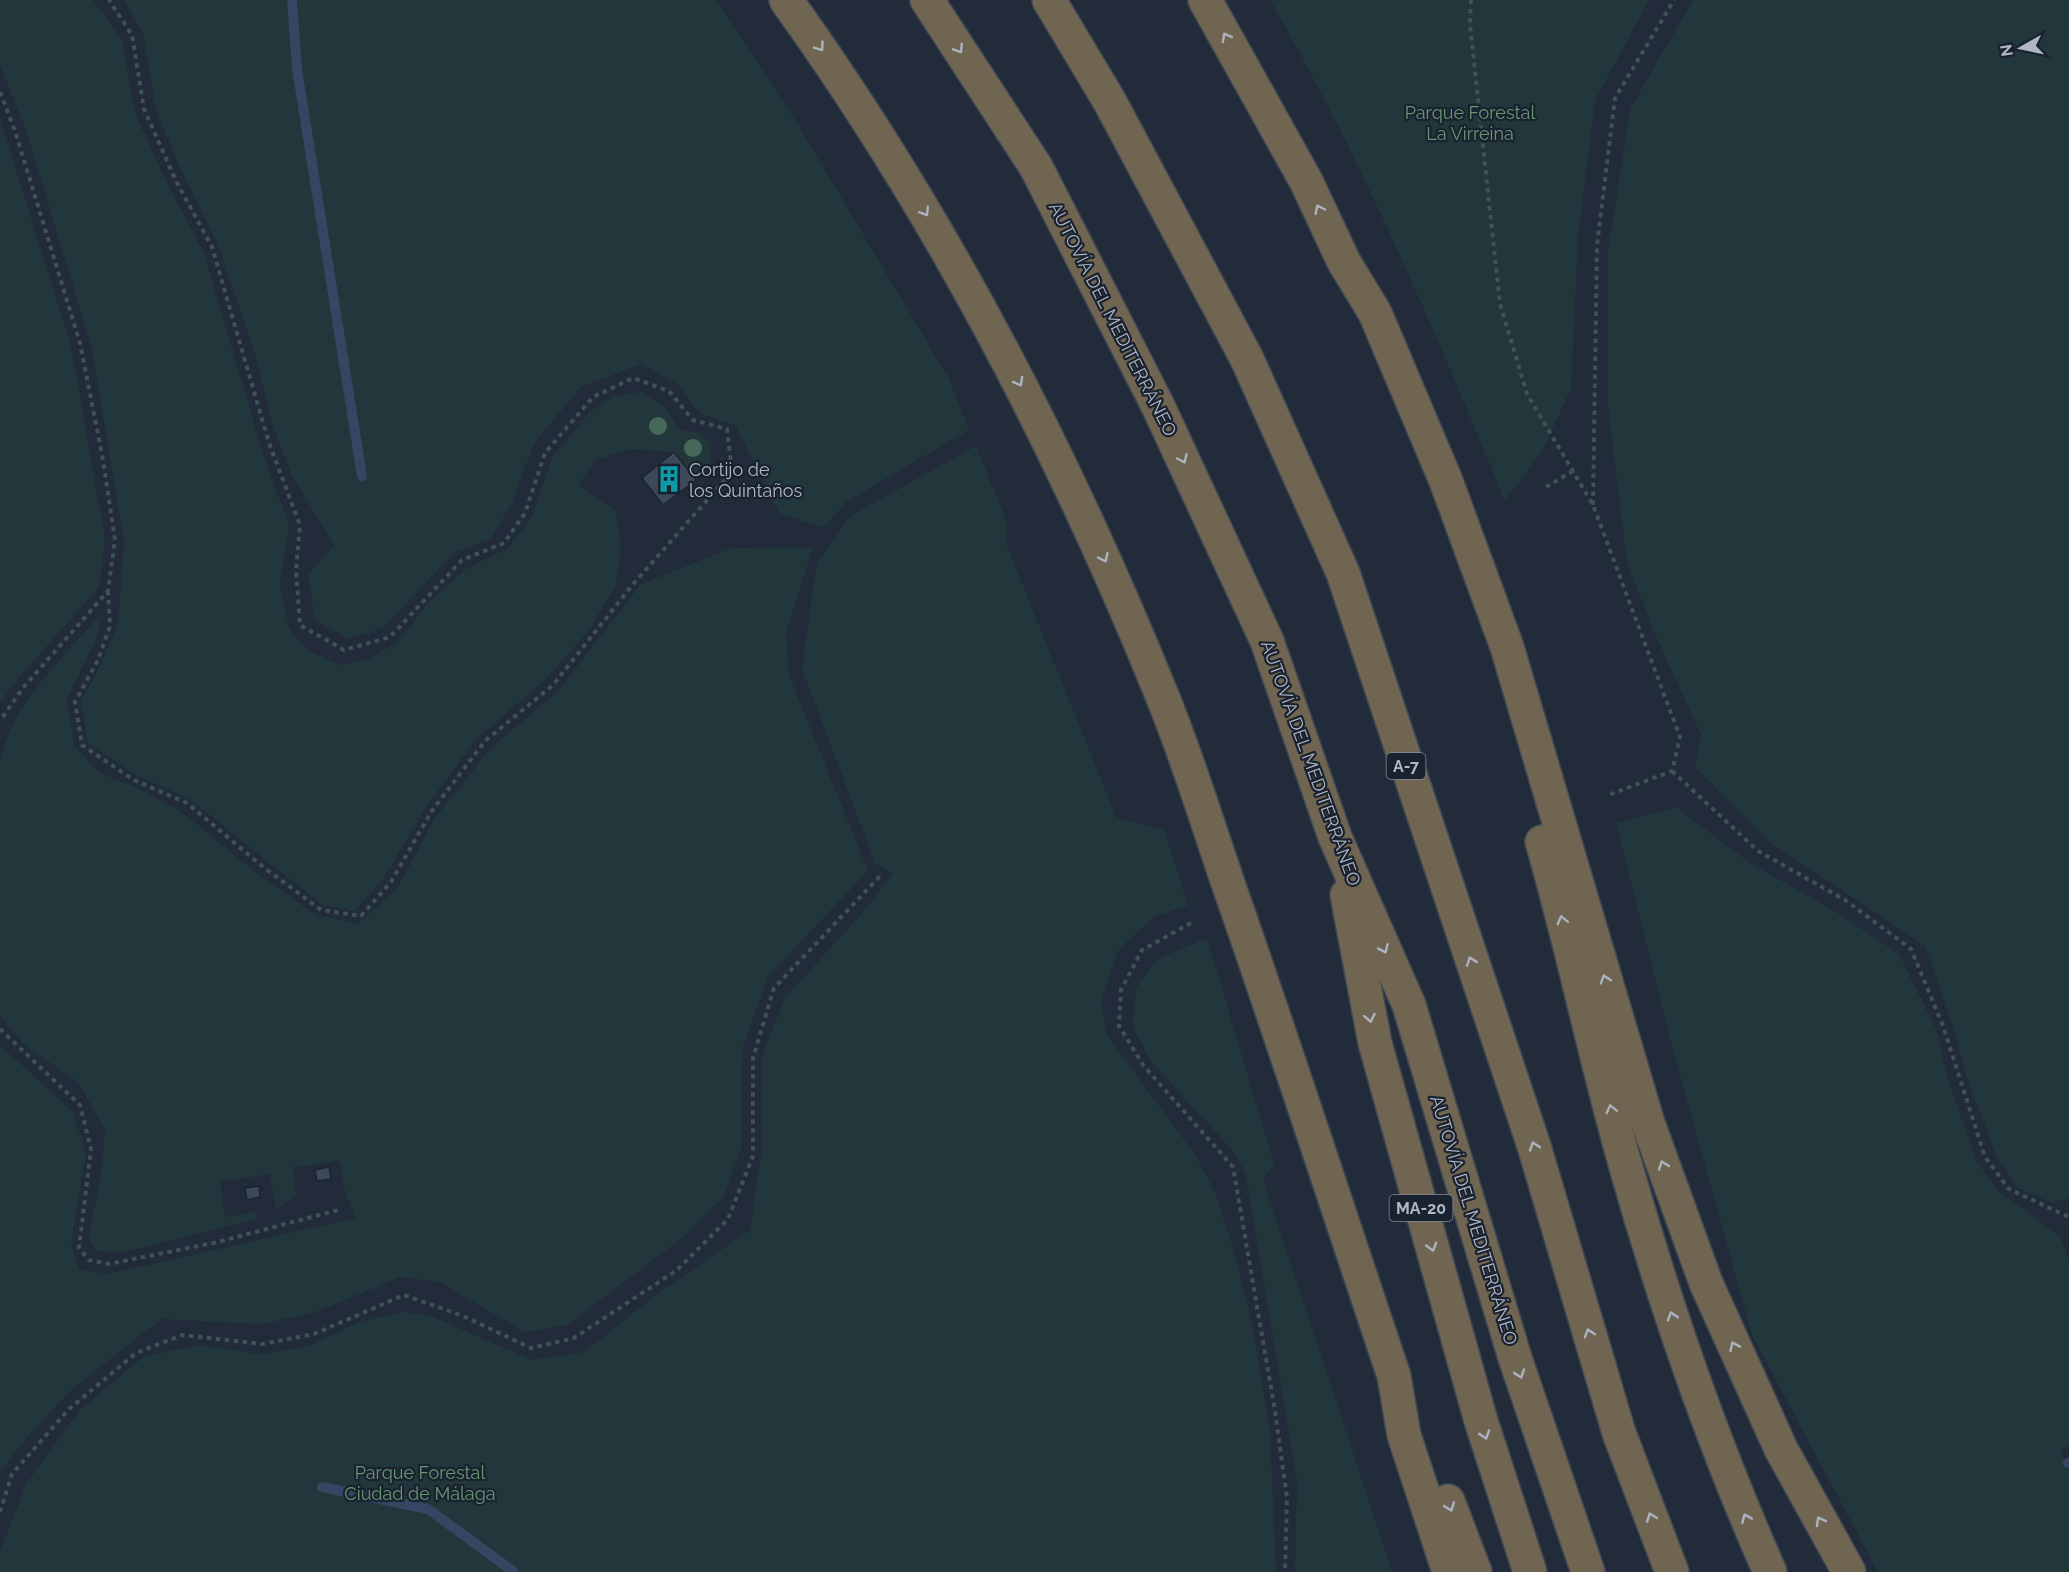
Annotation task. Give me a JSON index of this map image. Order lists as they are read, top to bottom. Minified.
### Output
{"streets":{"highway":["AUTOVÍA DEL MEDITERRÁNEO","A-7","MA-20"]},"crossings":[["AUTOVÍA DEL MEDITERRÁNEO","MA-20"]],"parks":["Parque Forestal La Virreina","Parque Forestal Ciudad de Málaga"],"places":{"building":["Cortijo de los Quintaños"]},"north":"left"}
